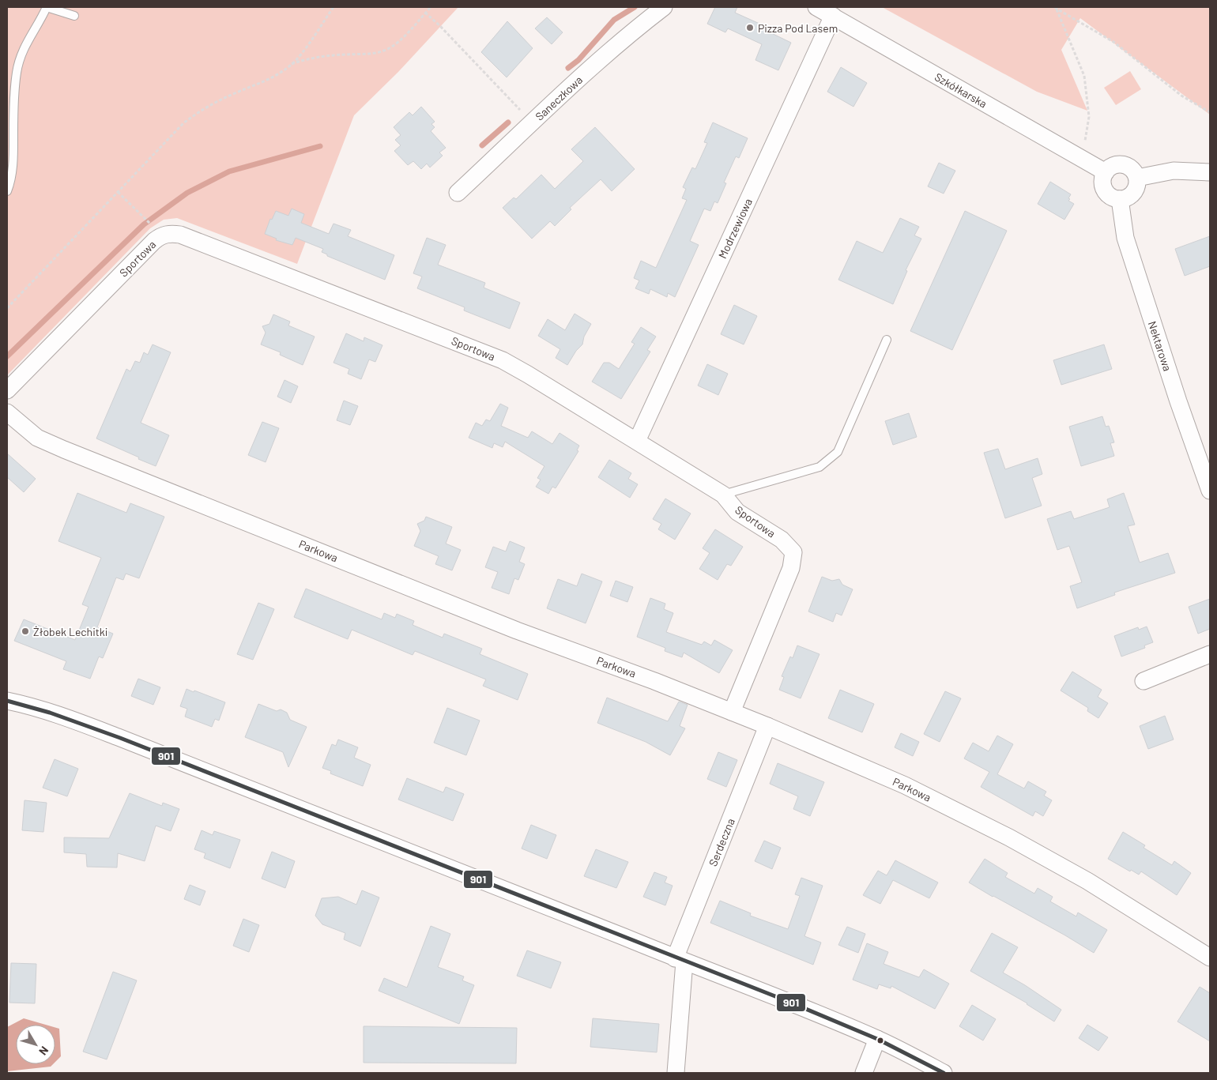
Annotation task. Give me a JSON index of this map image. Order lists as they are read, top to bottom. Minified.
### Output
{"streets":{"street":["Szkółkarska","Saneczkowa","Modrzewiowa","Sportowa","Nektarowa","Parkowa","Serdeczna"]},"crossings":[["Szkółkarska","Modrzewiowa"],["Szkółkarska","Nektarowa"],["Modrzewiowa","Sportowa"],["Sportowa","Parkowa"],["Parkowa","Serdeczna"]],"places":["Pizza Pod Lasem","Żłobek Lechitki"],"lines":["transit line 901"],"north":"bottom right"}
